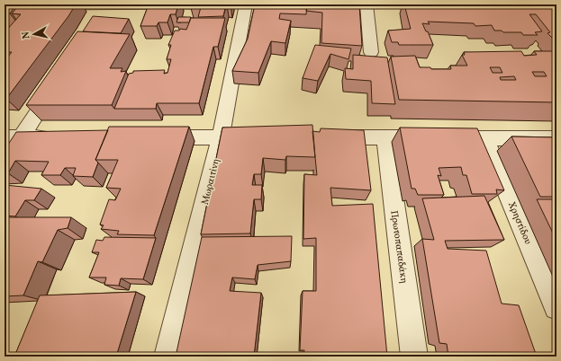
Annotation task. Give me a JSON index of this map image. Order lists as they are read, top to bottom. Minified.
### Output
{"streets":{"street":["Μωραιτίνη","Χρηστίδου","Πρωτοπαπαδάκη"]},"north":"left"}
